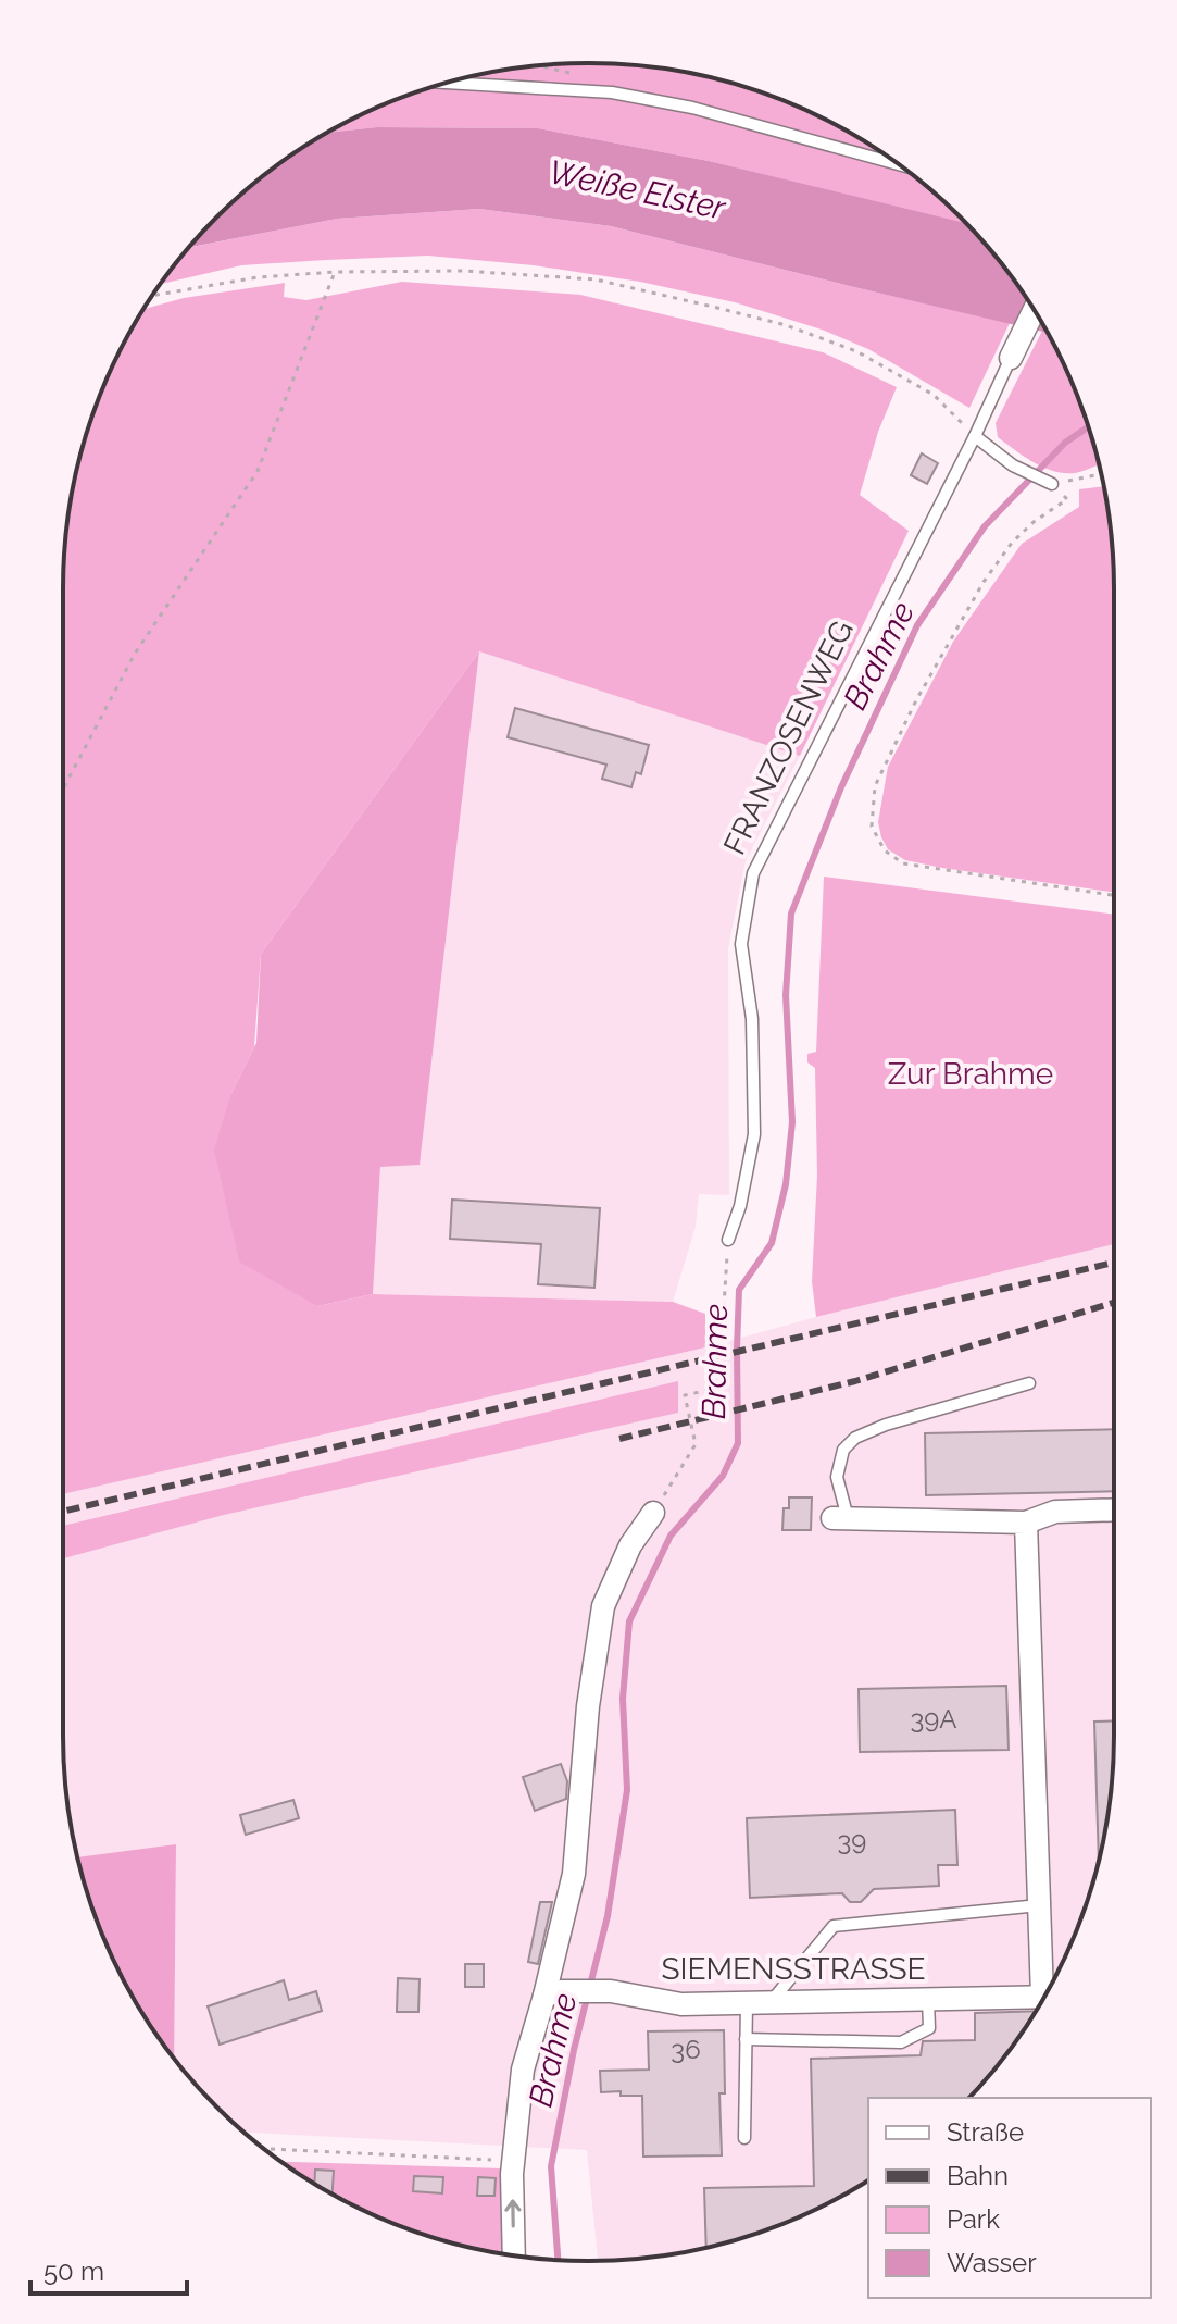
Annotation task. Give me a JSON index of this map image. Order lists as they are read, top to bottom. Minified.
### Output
{"streets":{"street":["SIEMENSSTRASSE"],"lane":["FRANZOSENWEG"]},"water":["Weiße Elster","Brahme"],"parks":["Zur Brahme"],"house_numbers":["39A","39","36"],"legend":["Straße","Bahn","Park","Wasser"],"scale_bar":"50 m"}
